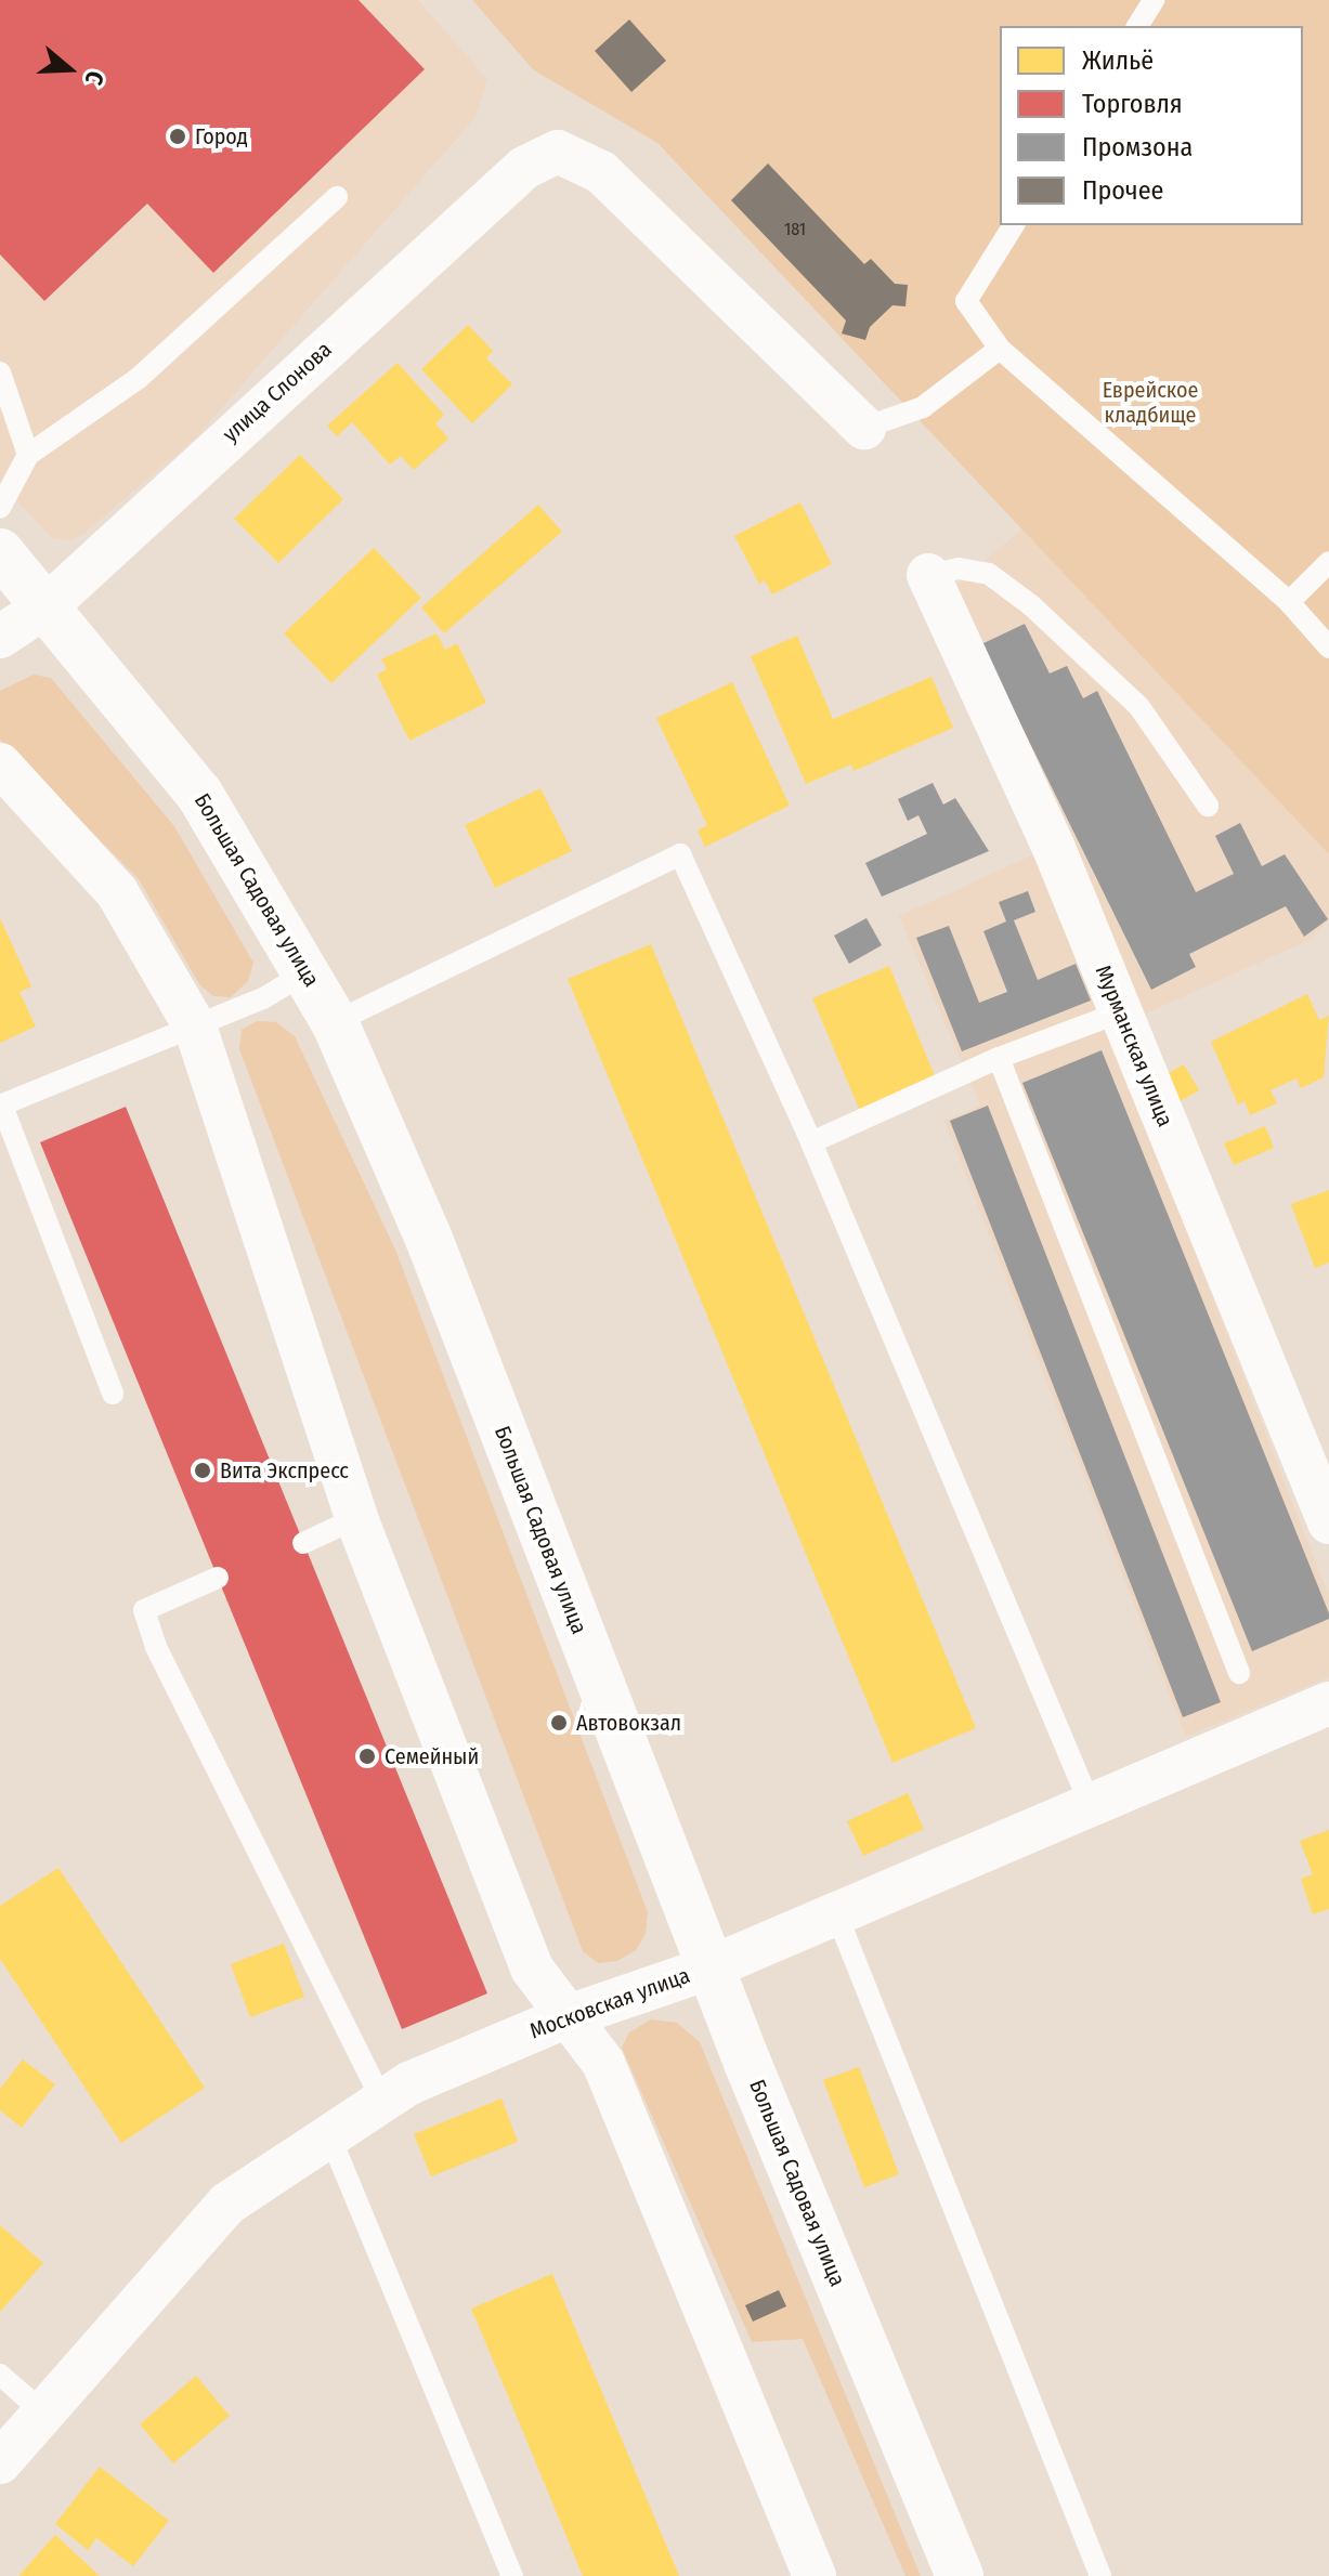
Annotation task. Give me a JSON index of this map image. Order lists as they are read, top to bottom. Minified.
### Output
{"streets":{"main road":["Большая Садовая улица"],"street":["улица Слонова","Мурманская улица","Московская улица"]},"crossings":[["улица Слонова","Большая Садовая улица"],["Большая Садовая улица","Московская улица"]],"parks":["Еврейское кладбище"],"places":["Город","Вита Экспресс","Автовокзал","Семейный"],"house_numbers":["181"],"legend":["Жильё","Торговля","Промзона","Прочее"],"north":"right"}
